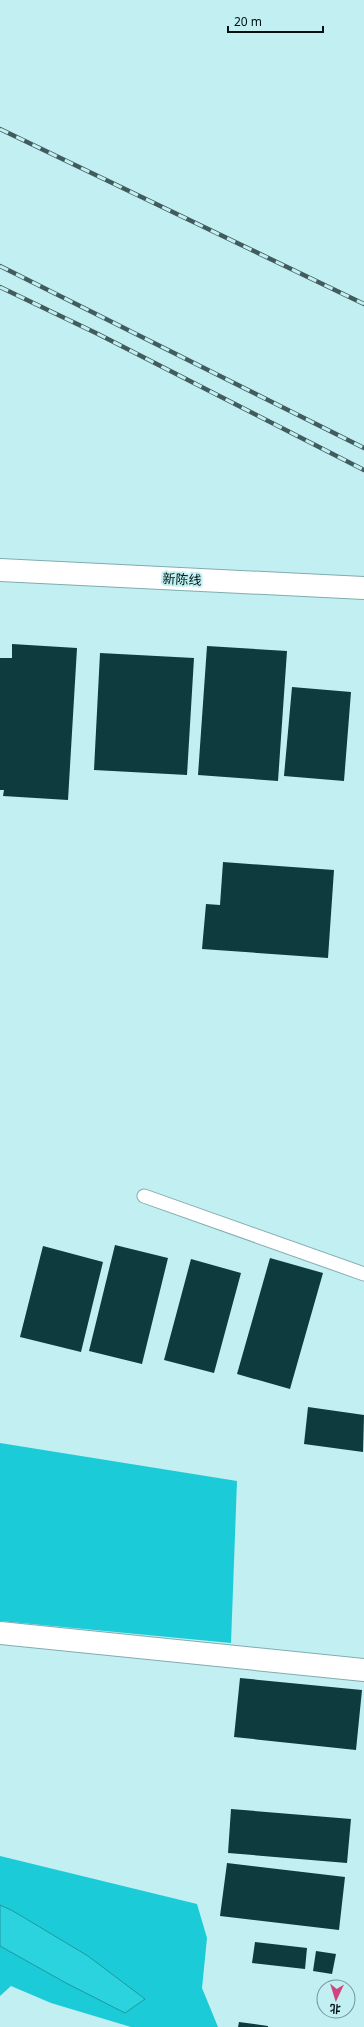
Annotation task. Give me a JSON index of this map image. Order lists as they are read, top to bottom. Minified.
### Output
{"streets":{"street":["新陈线"]},"scale_bar":"20 m","north":"bottom"}
